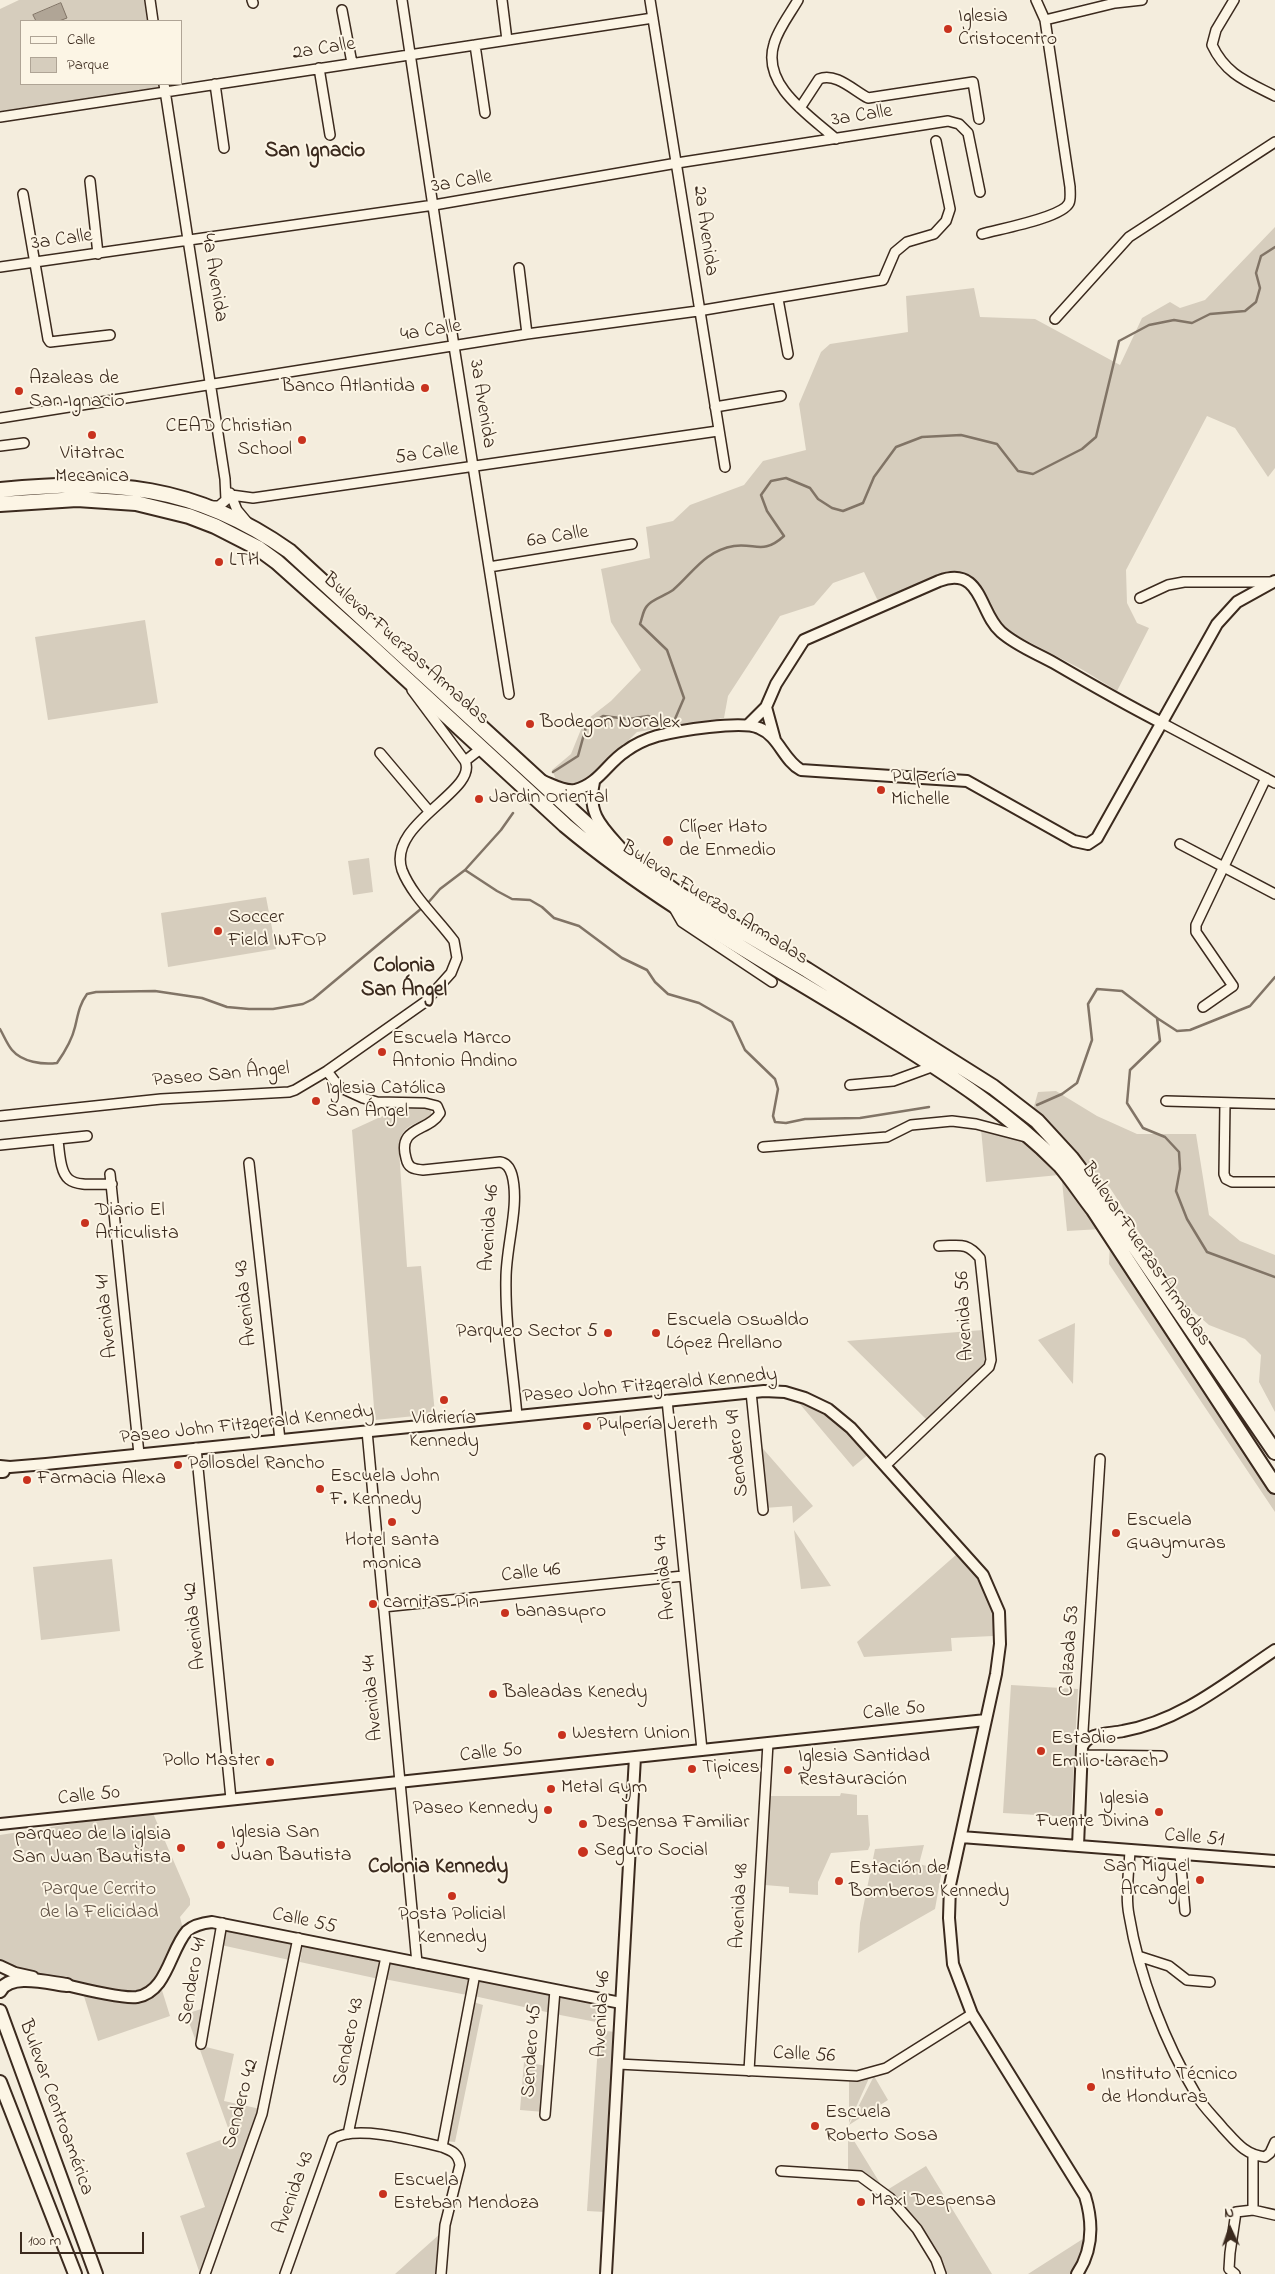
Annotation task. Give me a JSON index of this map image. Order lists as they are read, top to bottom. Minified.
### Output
{"streets":{"highway":["Bulevar Fuerzas Armadas"],"main road":["Bulevar Centroamérica"],"street":["2a Calle","3a Calle","2a Avenida","4a Avenida","4a Calle","3a Avenida","5a Calle","6a Calle","Paseo San Ángel","Avenida 46","Avenida 43","Avenida 41","Avenida 56","Paseo John Fitzgerald Kennedy","Sendero 49","Calle 46","Avenida 47","Avenida 42","Calzada 53","Avenida 44","Calle 50","Calle 51","Avenida 48","Calle 55","Sendero 41","Sendero 43","Sendero 45","Calle 56","Sendero 42"]},"crossings":[["2a Calle","2a Avenida"],["2a Calle","4a Avenida"],["2a Calle","3a Avenida"],["3a Calle","2a Avenida"],["3a Calle","4a Avenida"],["3a Calle","3a Avenida"],["2a Avenida","4a Calle"],["2a Avenida","5a Calle"],["4a Avenida","4a Calle"],["4a Avenida","5a Calle"],["4a Avenida","Bulevar Fuerzas Armadas"],["4a Calle","3a Avenida"],["3a Avenida","5a Calle"],["3a Avenida","6a Calle"],["Paseo San Ángel","Avenida 46"],["Avenida 46","Paseo John Fitzgerald Kennedy"],["Avenida 46","Calle 50"],["Avenida 46","Calle 55"],["Avenida 46","Calle 56"],["Avenida 43","Paseo John Fitzgerald Kennedy"],["Avenida 43","Sendero 43"],["Avenida 41","Paseo John Fitzgerald Kennedy"],["Avenida 56","Paseo John Fitzgerald Kennedy"],["Paseo John Fitzgerald Kennedy","Sendero 49"],["Paseo John Fitzgerald Kennedy","Avenida 47"],["Paseo John Fitzgerald Kennedy","Avenida 42"],["Paseo John Fitzgerald Kennedy","Avenida 44"],["Paseo John Fitzgerald Kennedy","Calle 50"],["Paseo John Fitzgerald Kennedy","Calle 51"],["Paseo John Fitzgerald Kennedy","Calle 56"],["Calle 46","Avenida 47"],["Calle 46","Avenida 44"],["Avenida 47","Calle 50"],["Avenida 42","Calle 50"],["Calzada 53","Calle 51"],["Avenida 44","Calle 50"],["Avenida 44","Calle 55"],["Calle 50","Avenida 48"],["Avenida 48","Calle 56"],["Calle 55","Sendero 41"],["Calle 55","Sendero 43"],["Calle 55","Sendero 45"],["Calle 55","Sendero 42"]],"districts":["San Ignacio","Colonia San Ángel","Colonia Kennedy"],"parks":["Parque Cerrito de la Felicidad"],"places":["Iglesia Cristocentro","Banco Atlantida","Azaleas de San Ignacio","Vitatrac Mecanica","CEAD Christian School","LTH","Bodegon Noralex","Pulpería Michelle","Jardin Oriental","Clíper Hato de Enmedio","Soccer Field INFOP","Escuela Marco Antonio Andino","Iglesia Católica San Ángel","Diario El Articulista","Parqueo Sector 5","Escuela Oswaldo López Arellano","Vidriería Kennedy","Pulpería Jereth","Pollosdel Rancho","Farmacia Alexa","Escuela John F. Kennedy","Hotel santa monica","Escuela Guaymuras","carnitas Pin","banasupro","Baleadas Kenedy","Western Union","Estadio Emilio Larach","Pollo Master","Tipices","Iglesia Santidad Restauración","Metal Gym","Paseo Kennedy","Iglesia Fuente Divina","Despensa Familiar","Iglesia San Juan Bautista","parqueo de la iglsia San Juan Bautista","Seguro Social","San Miguel Arcangel","Estación de Bomberos Kennedy","Posta Policial Kennedy","Instituto Técnico de Honduras","Escuela Roberto Sosa","Escuela Esteban Mendoza","Maxi Despensa"],"legend":["Calle","Parque"],"scale_bar":"100 m","north":"top"}
